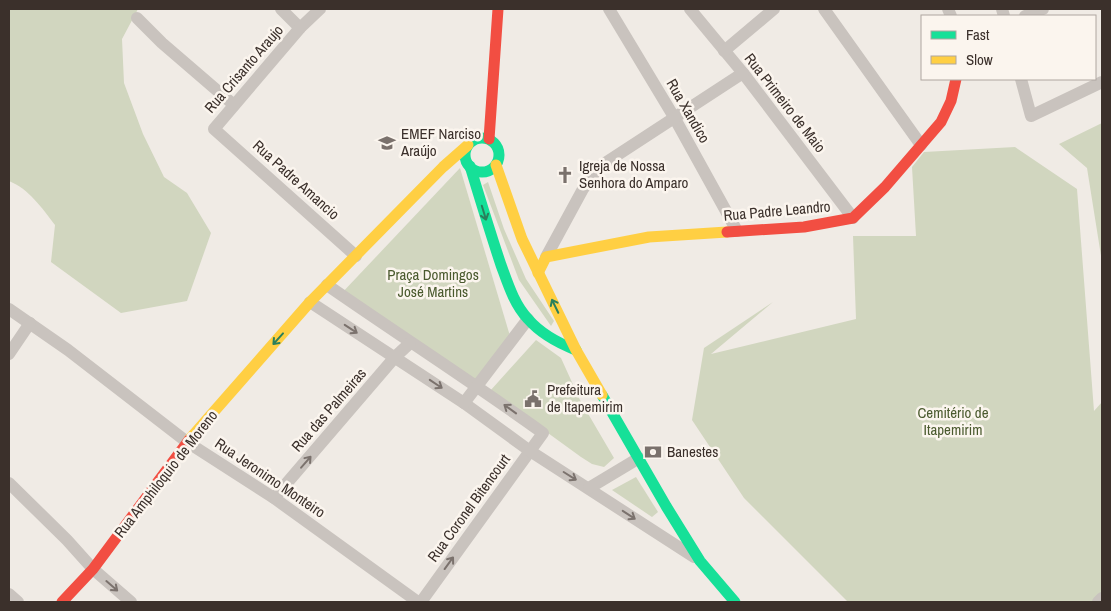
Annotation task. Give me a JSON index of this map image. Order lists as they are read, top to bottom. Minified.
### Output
{"streets":{"main road":["Rua Padre Leandro","Rua Amphiloquio de Moreno"],"street":["Rua Crisanto Araujo","Rua Primeiro de Maio","Rua Xandico","Rua Padre Amancio","Rua das Palmeiras","Rua Jeronimo Monteiro","Rua Coronel Bitencourt"]},"crossings":[["Rua Crisanto Araujo","Rua Padre Amancio"],["Rua Primeiro de Maio","Rua Padre Leandro"],["Rua Xandico","Rua Padre Leandro"],["Rua das Palmeiras","Rua Jeronimo Monteiro"],["Rua Amphiloquio de Moreno","Rua Jeronimo Monteiro"],["Rua Jeronimo Monteiro","Rua Coronel Bitencourt"]],"one_way":["Rua das Palmeiras","Rua Amphiloquio de Moreno"],"parks":["Praça Domingos José Martins","Cemitério de Itapemirim"],"places":{"school or university":["EMEF Narciso Araújo"],"church":["Igreja de Nossa Senhora do Amparo"],"public building":["Prefeitura de Itapemirim"],"bank":["Banestes"]},"legend":["Fast","Slow"]}
